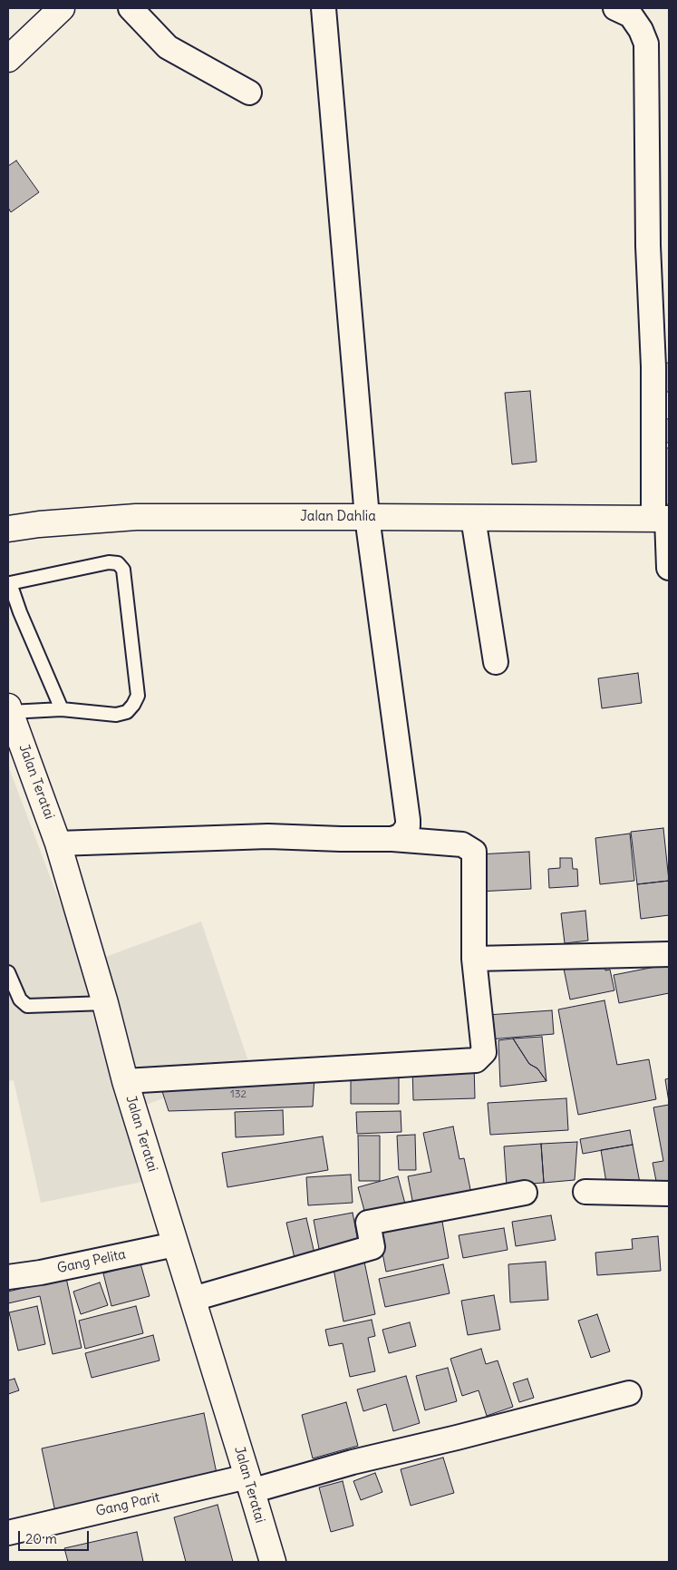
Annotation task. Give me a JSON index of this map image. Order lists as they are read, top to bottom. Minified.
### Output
{"streets":{"street":["Jalan Dahlia","Jalan Teratai","Gang Pelita","Gang Parit"]},"crossings":[["Jalan Teratai","Gang Pelita"],["Jalan Teratai","Gang Parit"]],"house_numbers":["132"],"scale_bar":"20 m"}
